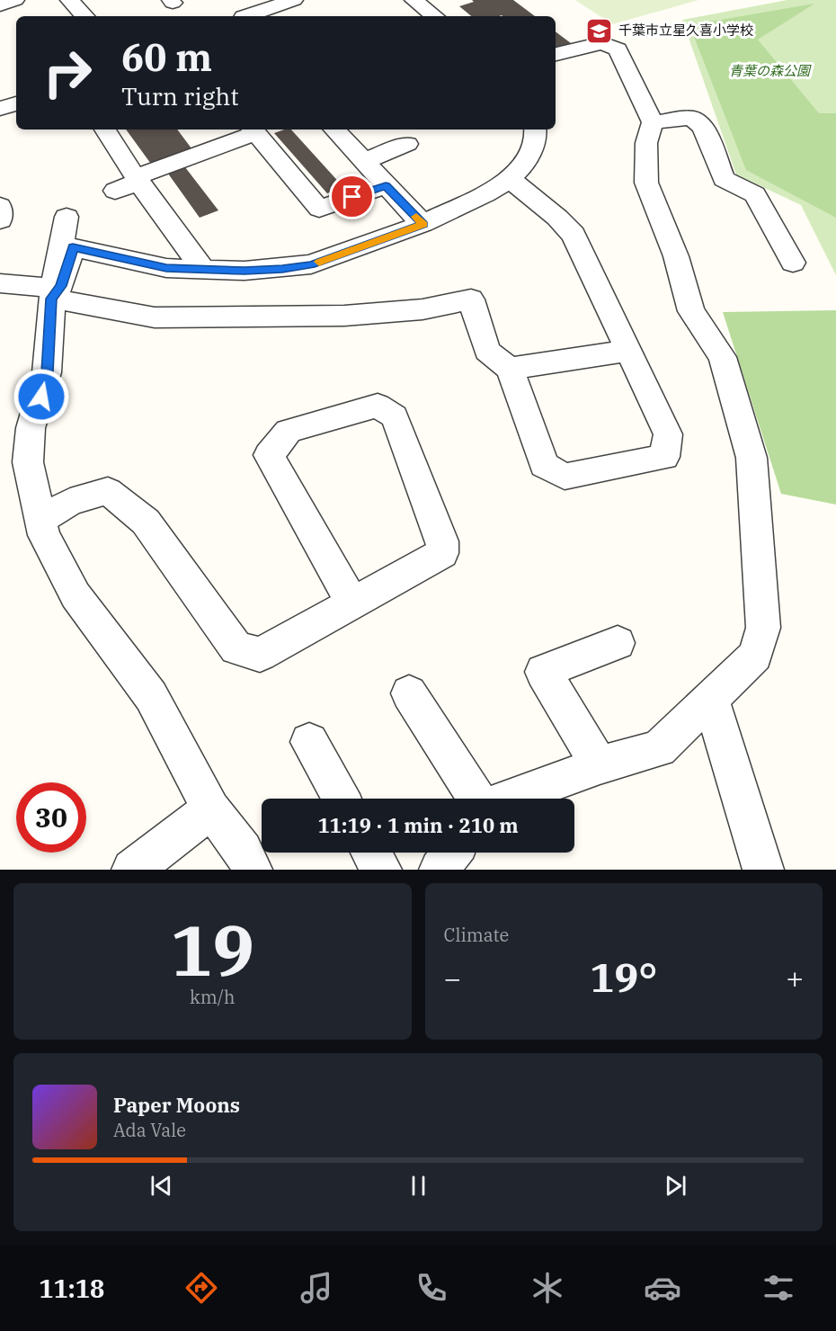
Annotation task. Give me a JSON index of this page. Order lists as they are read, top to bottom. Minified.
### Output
{"parks":["青葉の森公園"],"places":{"school or university":["千葉市立星久喜小学校"]},"page":{"turn":["60 m","Turn right"],"limit":"30","trip":"11:19 · 1 min · 210 m","tile":[["19","km/h"],"Climate"],"heat":["−","19°","+"],"song":["Paper Moons","Ada Vale"],"tabs":"11:18"}}
